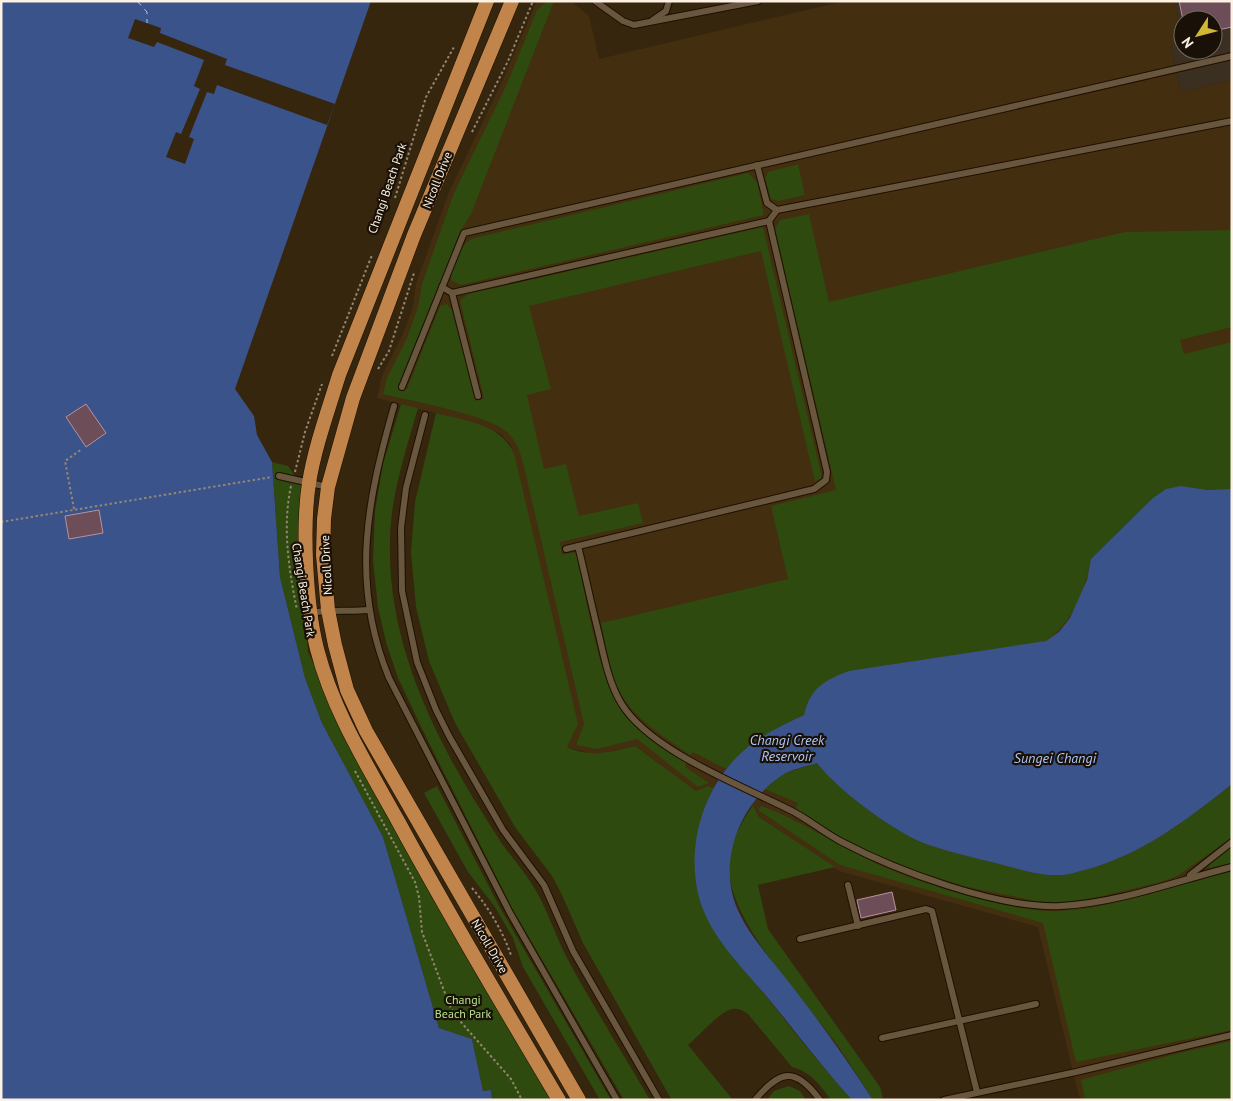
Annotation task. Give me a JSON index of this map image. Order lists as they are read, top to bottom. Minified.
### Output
{"streets":{"main road":["Nicoll Drive"],"path":["Changi Beach Park"]},"water":["Changi Creek Reservoir","Sungei Changi"],"parks":["Changi Beach Park"],"north":"bottom left"}
